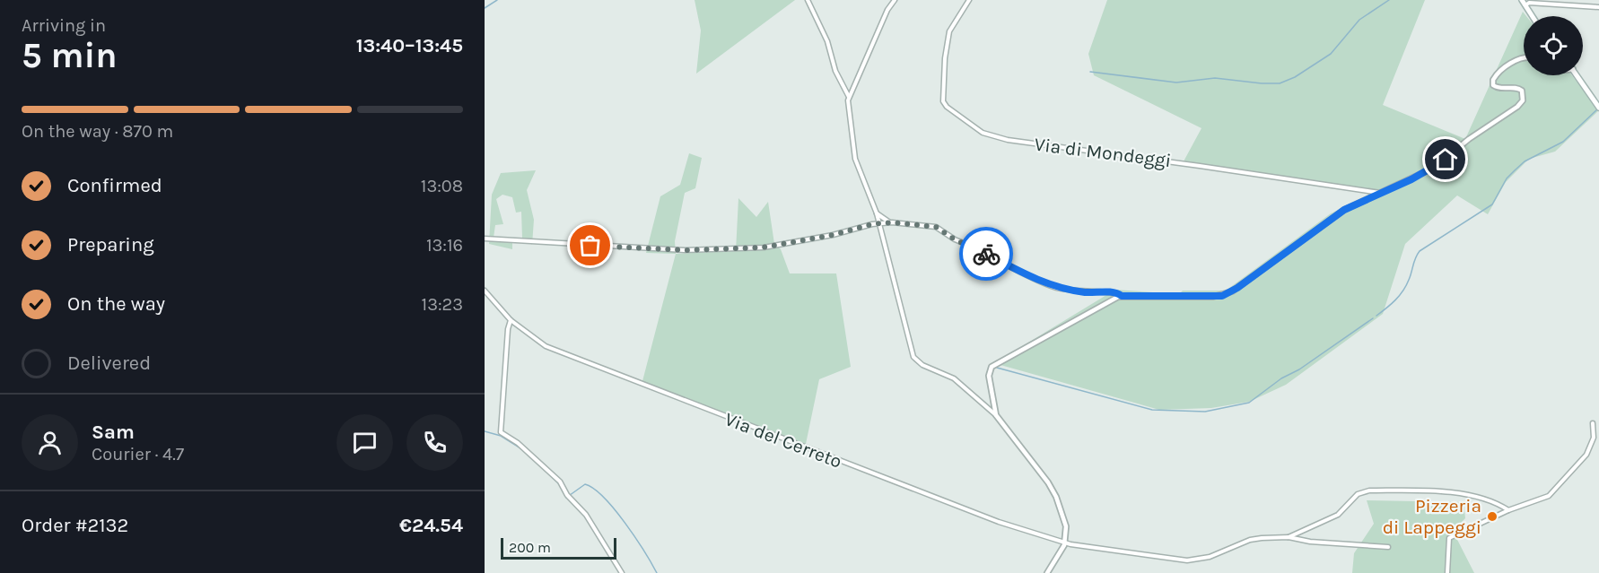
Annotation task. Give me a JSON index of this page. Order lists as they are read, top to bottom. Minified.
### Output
{"streets":{"street":["Via di Mondeggi","Via del Cerreto"]},"places":["Pizzeria di Lappeggi"],"scale_bar":"200 m","page":{"heading":["5 min","Arriving in","13:40–13:45"],"panel":["Sam","Courier · 4.7","Order #2132","€24.54"],"bar":"On the way · 870 m","list":[["Confirmed","13:08"],["Preparing","13:16"],["On the way","13:23"],"Delivered"],"scale":"200 m"}}
